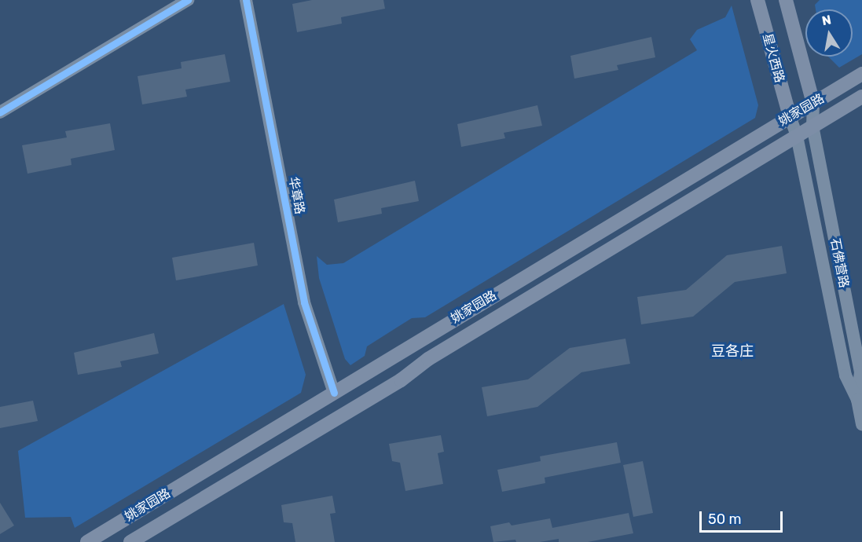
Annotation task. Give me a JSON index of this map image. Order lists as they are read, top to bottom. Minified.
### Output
{"streets":{"main road":["星火西路","姚家园路"],"street":["华章路","石佛营路"]},"crossings":[["星火西路","姚家园路"],["星火西路","石佛营路"],["姚家园路","华章路"],["姚家园路","石佛营路"]],"districts":["豆各庄"],"scale_bar":"50 m","north":"top"}
